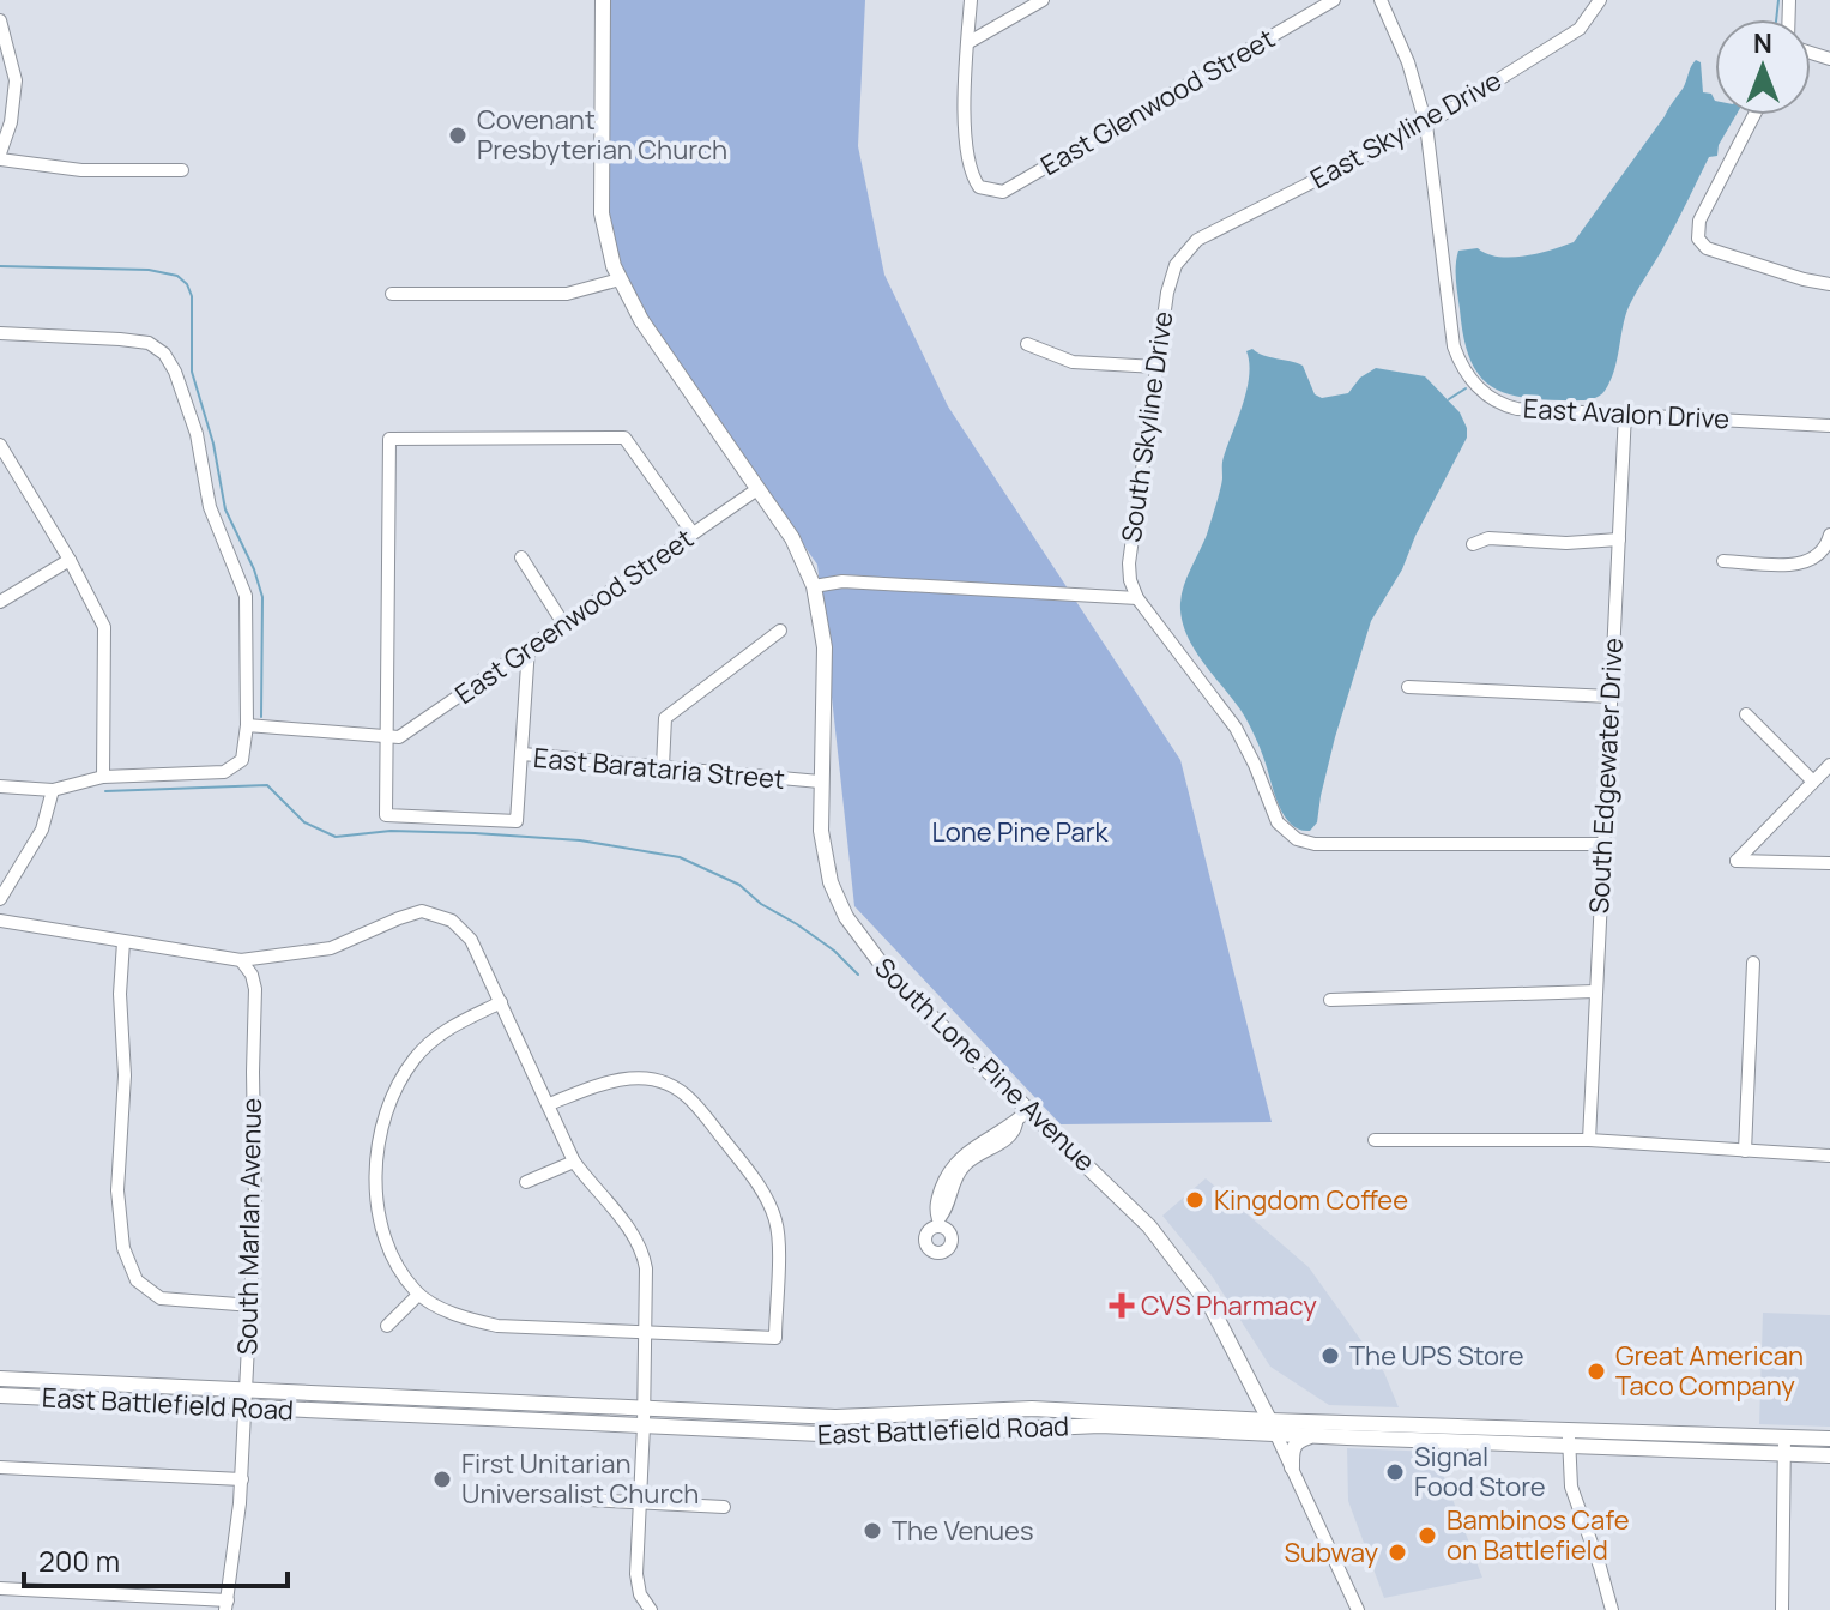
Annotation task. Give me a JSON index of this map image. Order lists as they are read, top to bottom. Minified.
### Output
{"streets":{"main road":["South Lone Pine Avenue","East Battlefield Road"],"street":["East Glenwood Street","East Skyline Drive","East Avalon Drive","South Skyline Drive","East Greenwood Street","East Barataria Street","South Edgewater Drive","South Marlan Avenue"]},"crossings":[["East Skyline Drive","East Avalon Drive"],["East Skyline Drive","South Skyline Drive"],["East Avalon Drive","South Edgewater Drive"],["South Skyline Drive","South Edgewater Drive"],["East Greenwood Street","East Barataria Street"],["East Greenwood Street","South Lone Pine Avenue"],["East Barataria Street","South Lone Pine Avenue"],["South Lone Pine Avenue","East Battlefield Road"],["South Marlan Avenue","East Battlefield Road"]],"parks":["Lone Pine Park"],"places":{"other":["Covenant Presbyterian Church","Kingdom Coffee","The UPS Store","Great American Taco Company","Signal Food Store","First Unitarian Universalist Church","The Venues","Bambinos Cafe on Battlefield","Subway"],"health":["CVS Pharmacy"]},"scale_bar":"200 m","north":"top"}
